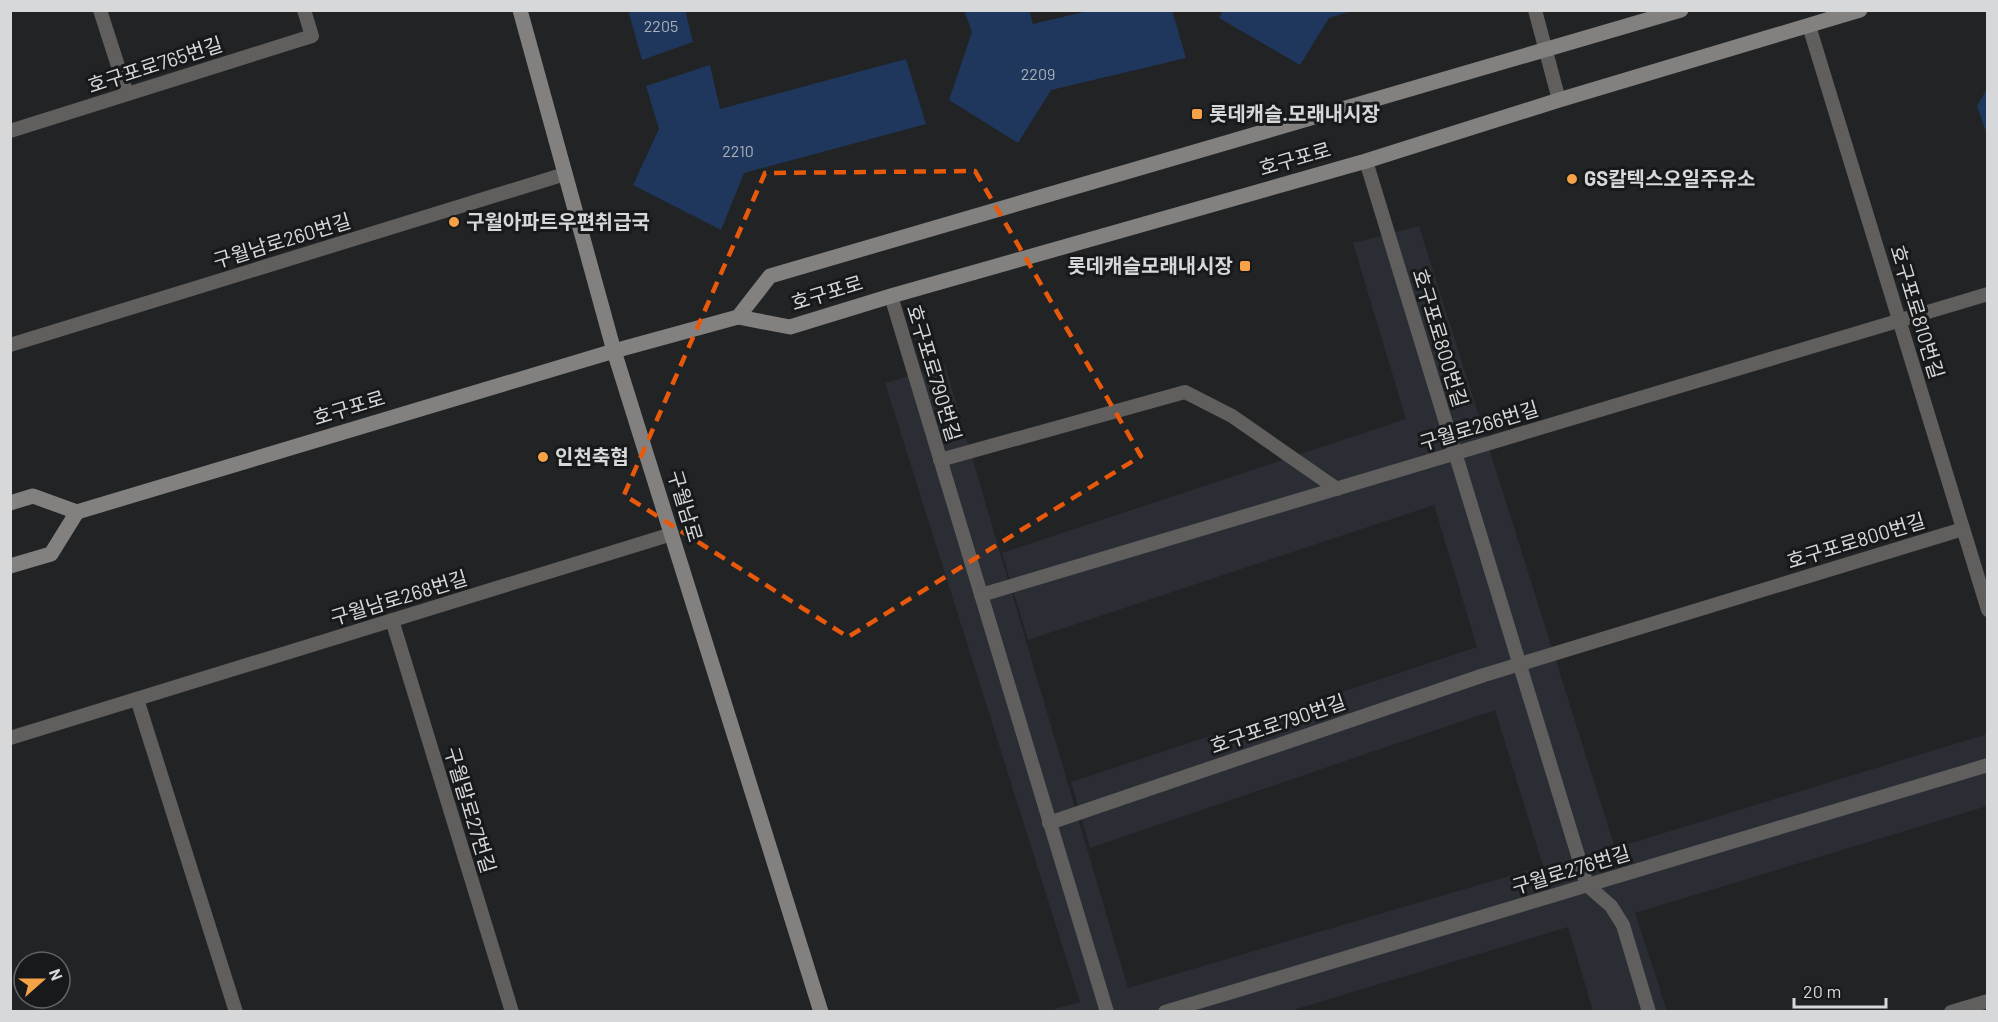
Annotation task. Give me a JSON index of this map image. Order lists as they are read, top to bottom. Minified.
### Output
{"streets":{"main road":["호구포로","구월남로"],"lane":["호구포로765번길","구월남로260번길","호구포로810번길","호구포로800번길","호구포로790번길","구월로266번길","구월남로268번길","구월말로27번길","구월로276번길"]},"crossings":[["호구포로","호구포로810번길"],["호구포로","호구포로800번길"],["호구포로","호구포로790번길"],["호구포로","구월남로"],["구월남로260번길","구월남로"],["호구포로810번길","호구포로800번길"],["호구포로810번길","구월로266번길"],["호구포로800번길","호구포로790번길"],["호구포로800번길","구월로266번길"],["호구포로800번길","구월로276번길"],["호구포로790번길","구월로266번길"],["구월남로","구월남로268번길"],["구월남로268번길","구월말로27번길"]],"places":{"transit":["롯데캐슬.모래내시장","롯데캐슬모래내시장"],"other":["GS칼텍스오일주유소","구월아파트우편취급국","인천축협"]},"house_numbers":["2205","2209","2210"],"scale_bar":"20 m","north":"right"}
